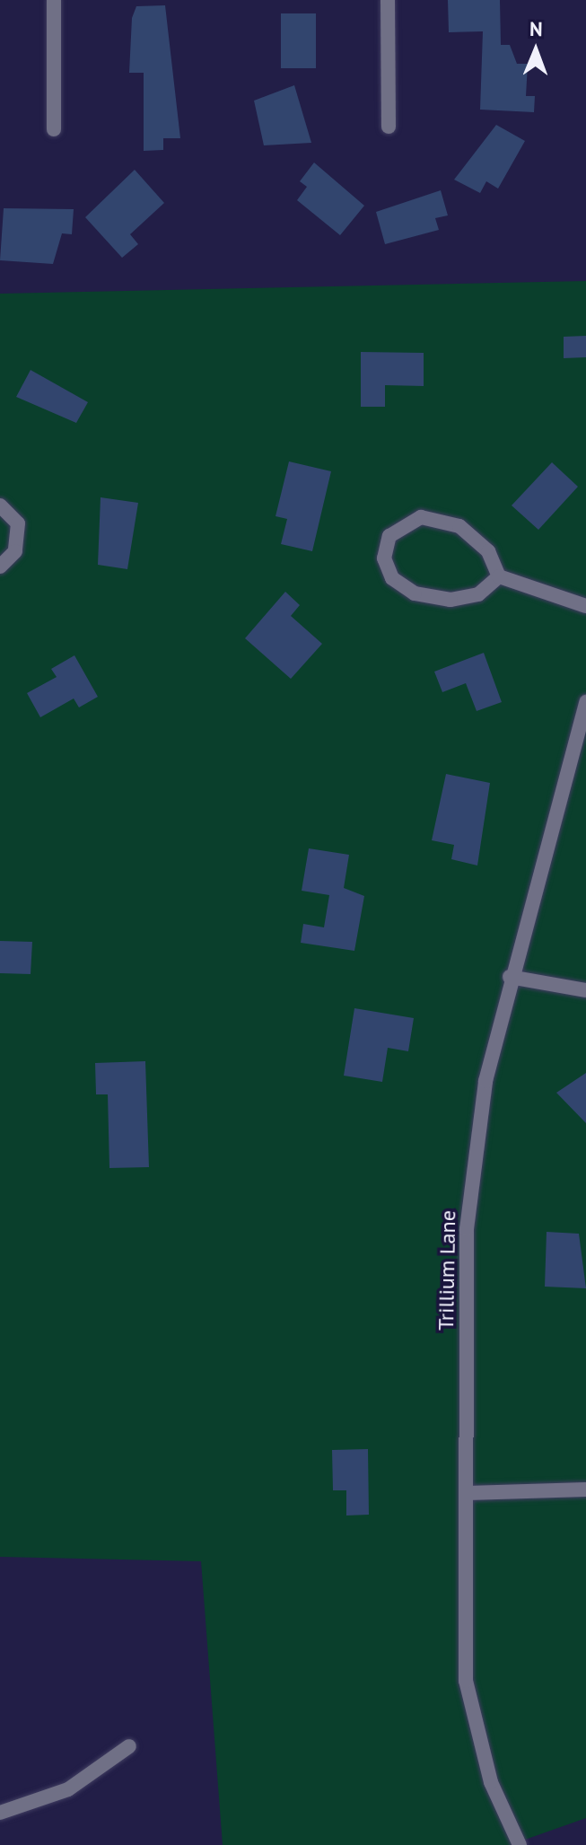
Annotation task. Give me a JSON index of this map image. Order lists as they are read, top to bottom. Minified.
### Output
{"streets":{"street":["Trillium Lane"]},"north":"top"}
